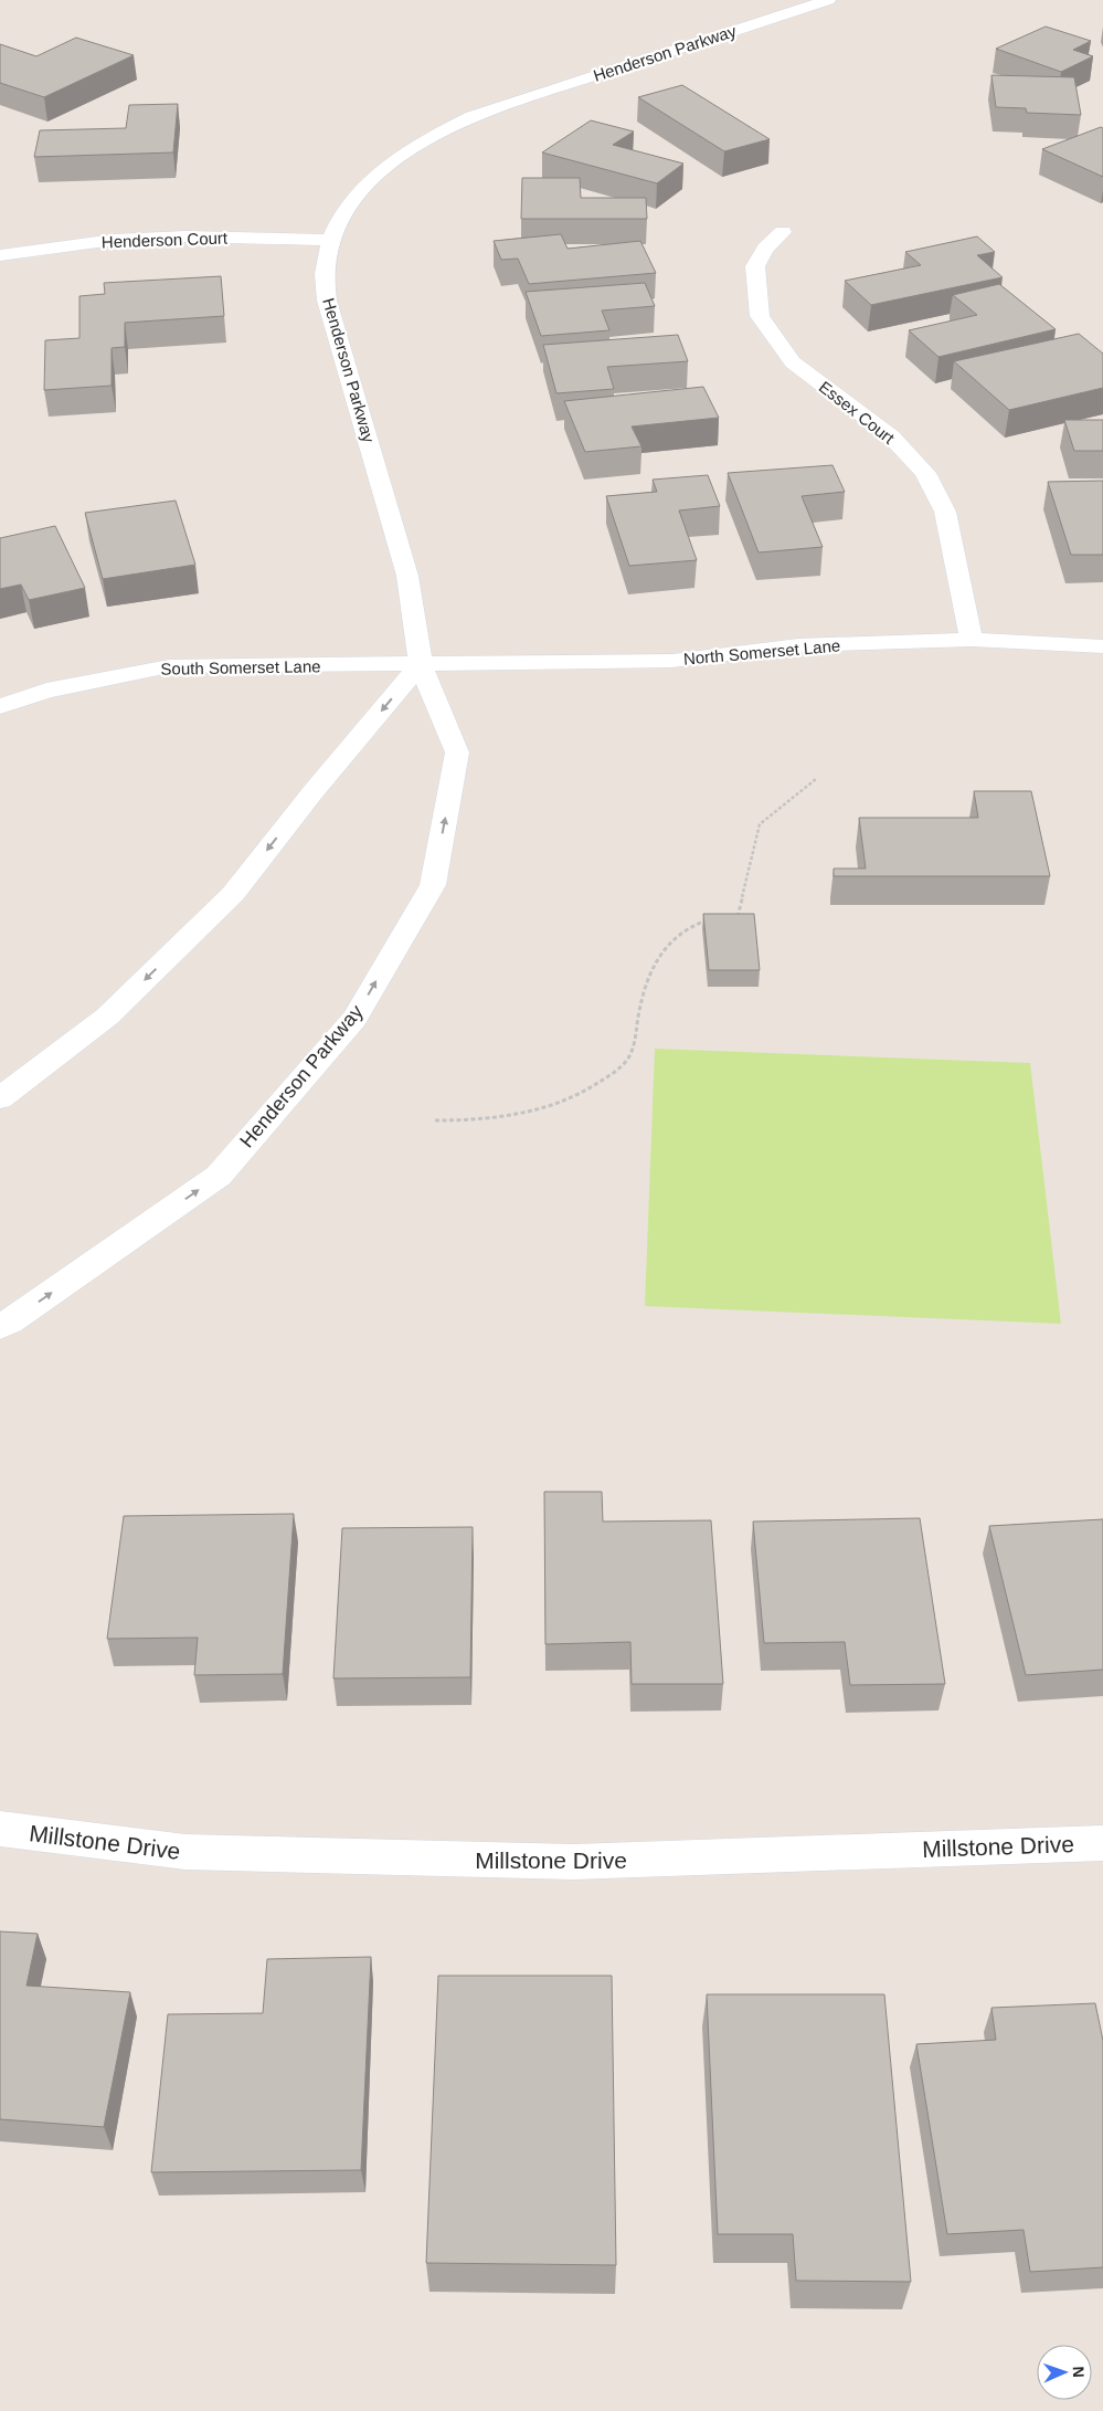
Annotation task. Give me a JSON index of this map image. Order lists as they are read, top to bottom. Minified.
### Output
{"streets":{"street":["Henderson Parkway","Henderson Court","Essex Court","North Somerset Lane","South Somerset Lane","Millstone Drive"]},"crossings":[["Henderson Parkway","Henderson Court"],["Henderson Parkway","North Somerset Lane"],["Henderson Parkway","South Somerset Lane"],["Essex Court","North Somerset Lane"],["North Somerset Lane","South Somerset Lane"]],"north":"right"}
